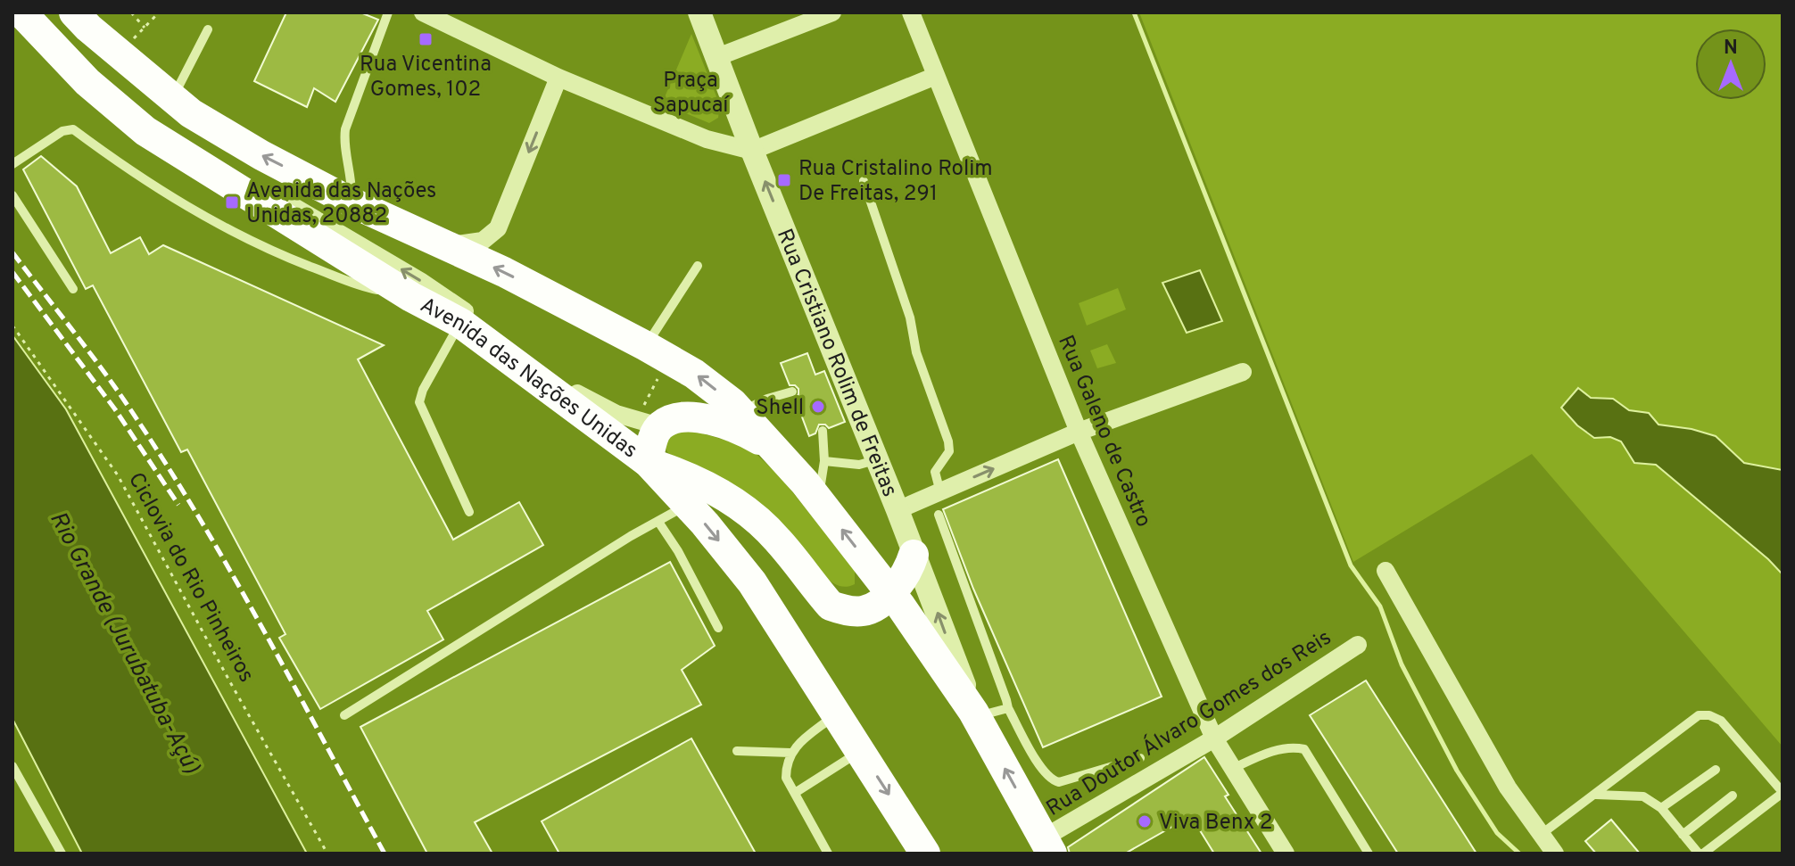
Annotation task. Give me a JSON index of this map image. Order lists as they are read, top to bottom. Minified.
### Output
{"streets":{"highway":["Avenida das Nações Unidas"],"street":["Rua Cristiano Rolim de Freitas","Rua Galeno de Castro","Rua Doutor Álvaro Gomes dos Reis"],"path":["Ciclovia do Rio Pinheiros"]},"crossings":[["Rua Galeno de Castro","Rua Doutor Álvaro Gomes dos Reis"]],"one_way":["Rua Cristiano Rolim de Freitas"],"water":["Rio Grande (Jurubatuba-Açú)"],"parks":["Praça Sapucaí"],"places":{"transit":["Rua Vicentina Gomes, 102","Rua Cristalino Rolim De Freitas, 291","Avenida das Nações Unidas, 20882"],"other":["Shell","Viva Benx 2"]},"north":"top"}
